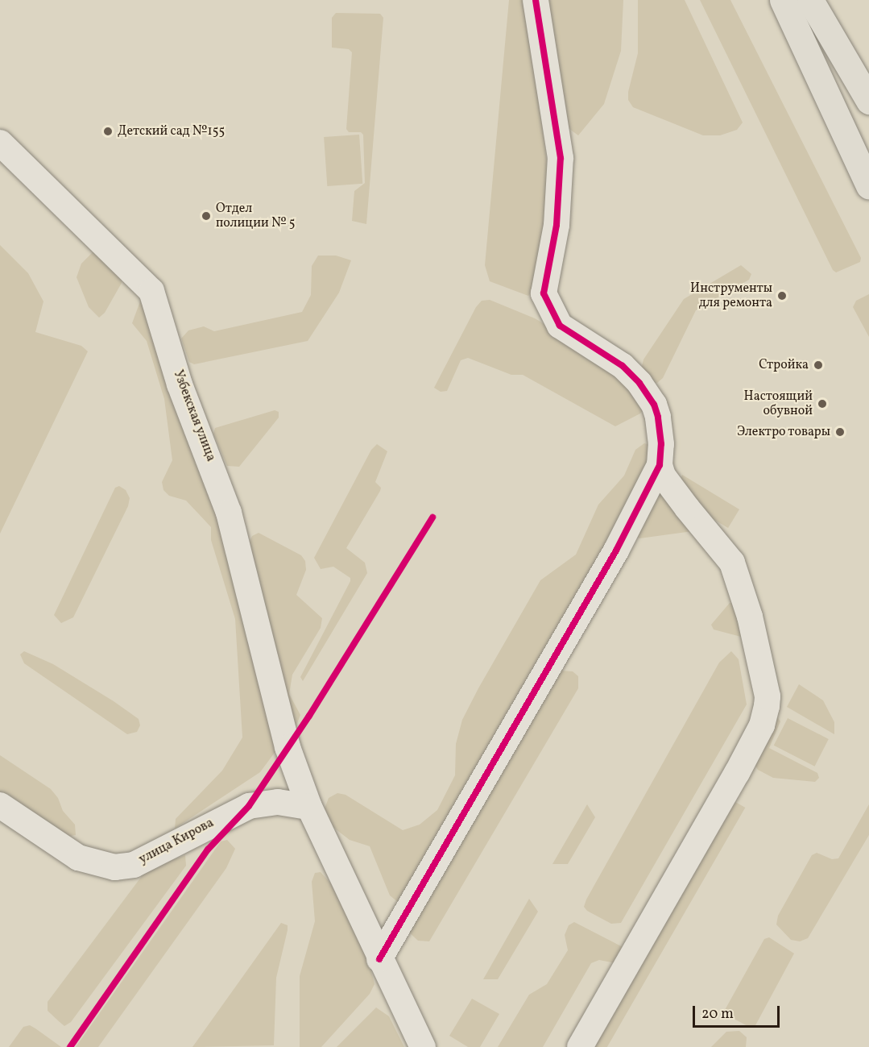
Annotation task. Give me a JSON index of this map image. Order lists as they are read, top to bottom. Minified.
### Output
{"streets":{"street":["Узбекская улица","улица Кирова"]},"crossings":[["Узбекская улица","улица Кирова"]],"places":["Детский сад №155","Отдел полиции № 5","Инструменты для ремонта","Стройка","Настоящий обувной","Электро товары"],"scale_bar":"20 m"}
